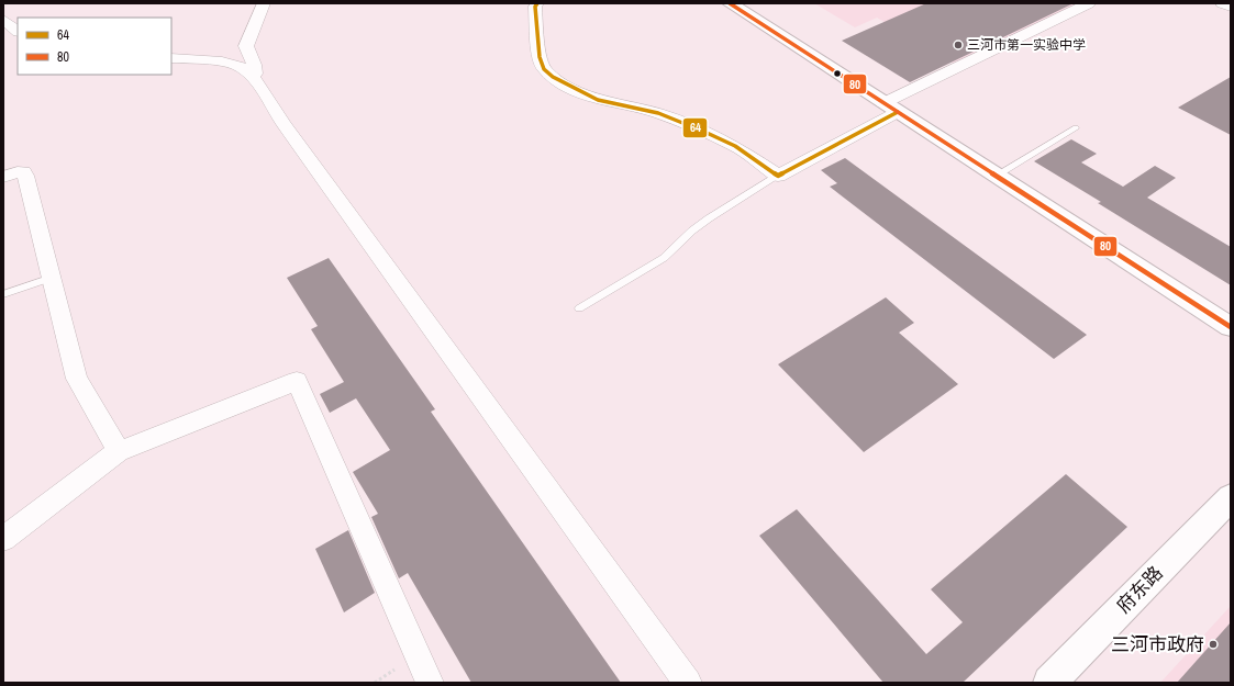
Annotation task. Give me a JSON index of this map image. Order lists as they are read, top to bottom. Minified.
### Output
{"streets":{"main road":["府东路"]},"places":["三河市第一实验中学","三河市政府"],"lines":["transit line 64","transit line 80"],"legend":["64","80"]}
